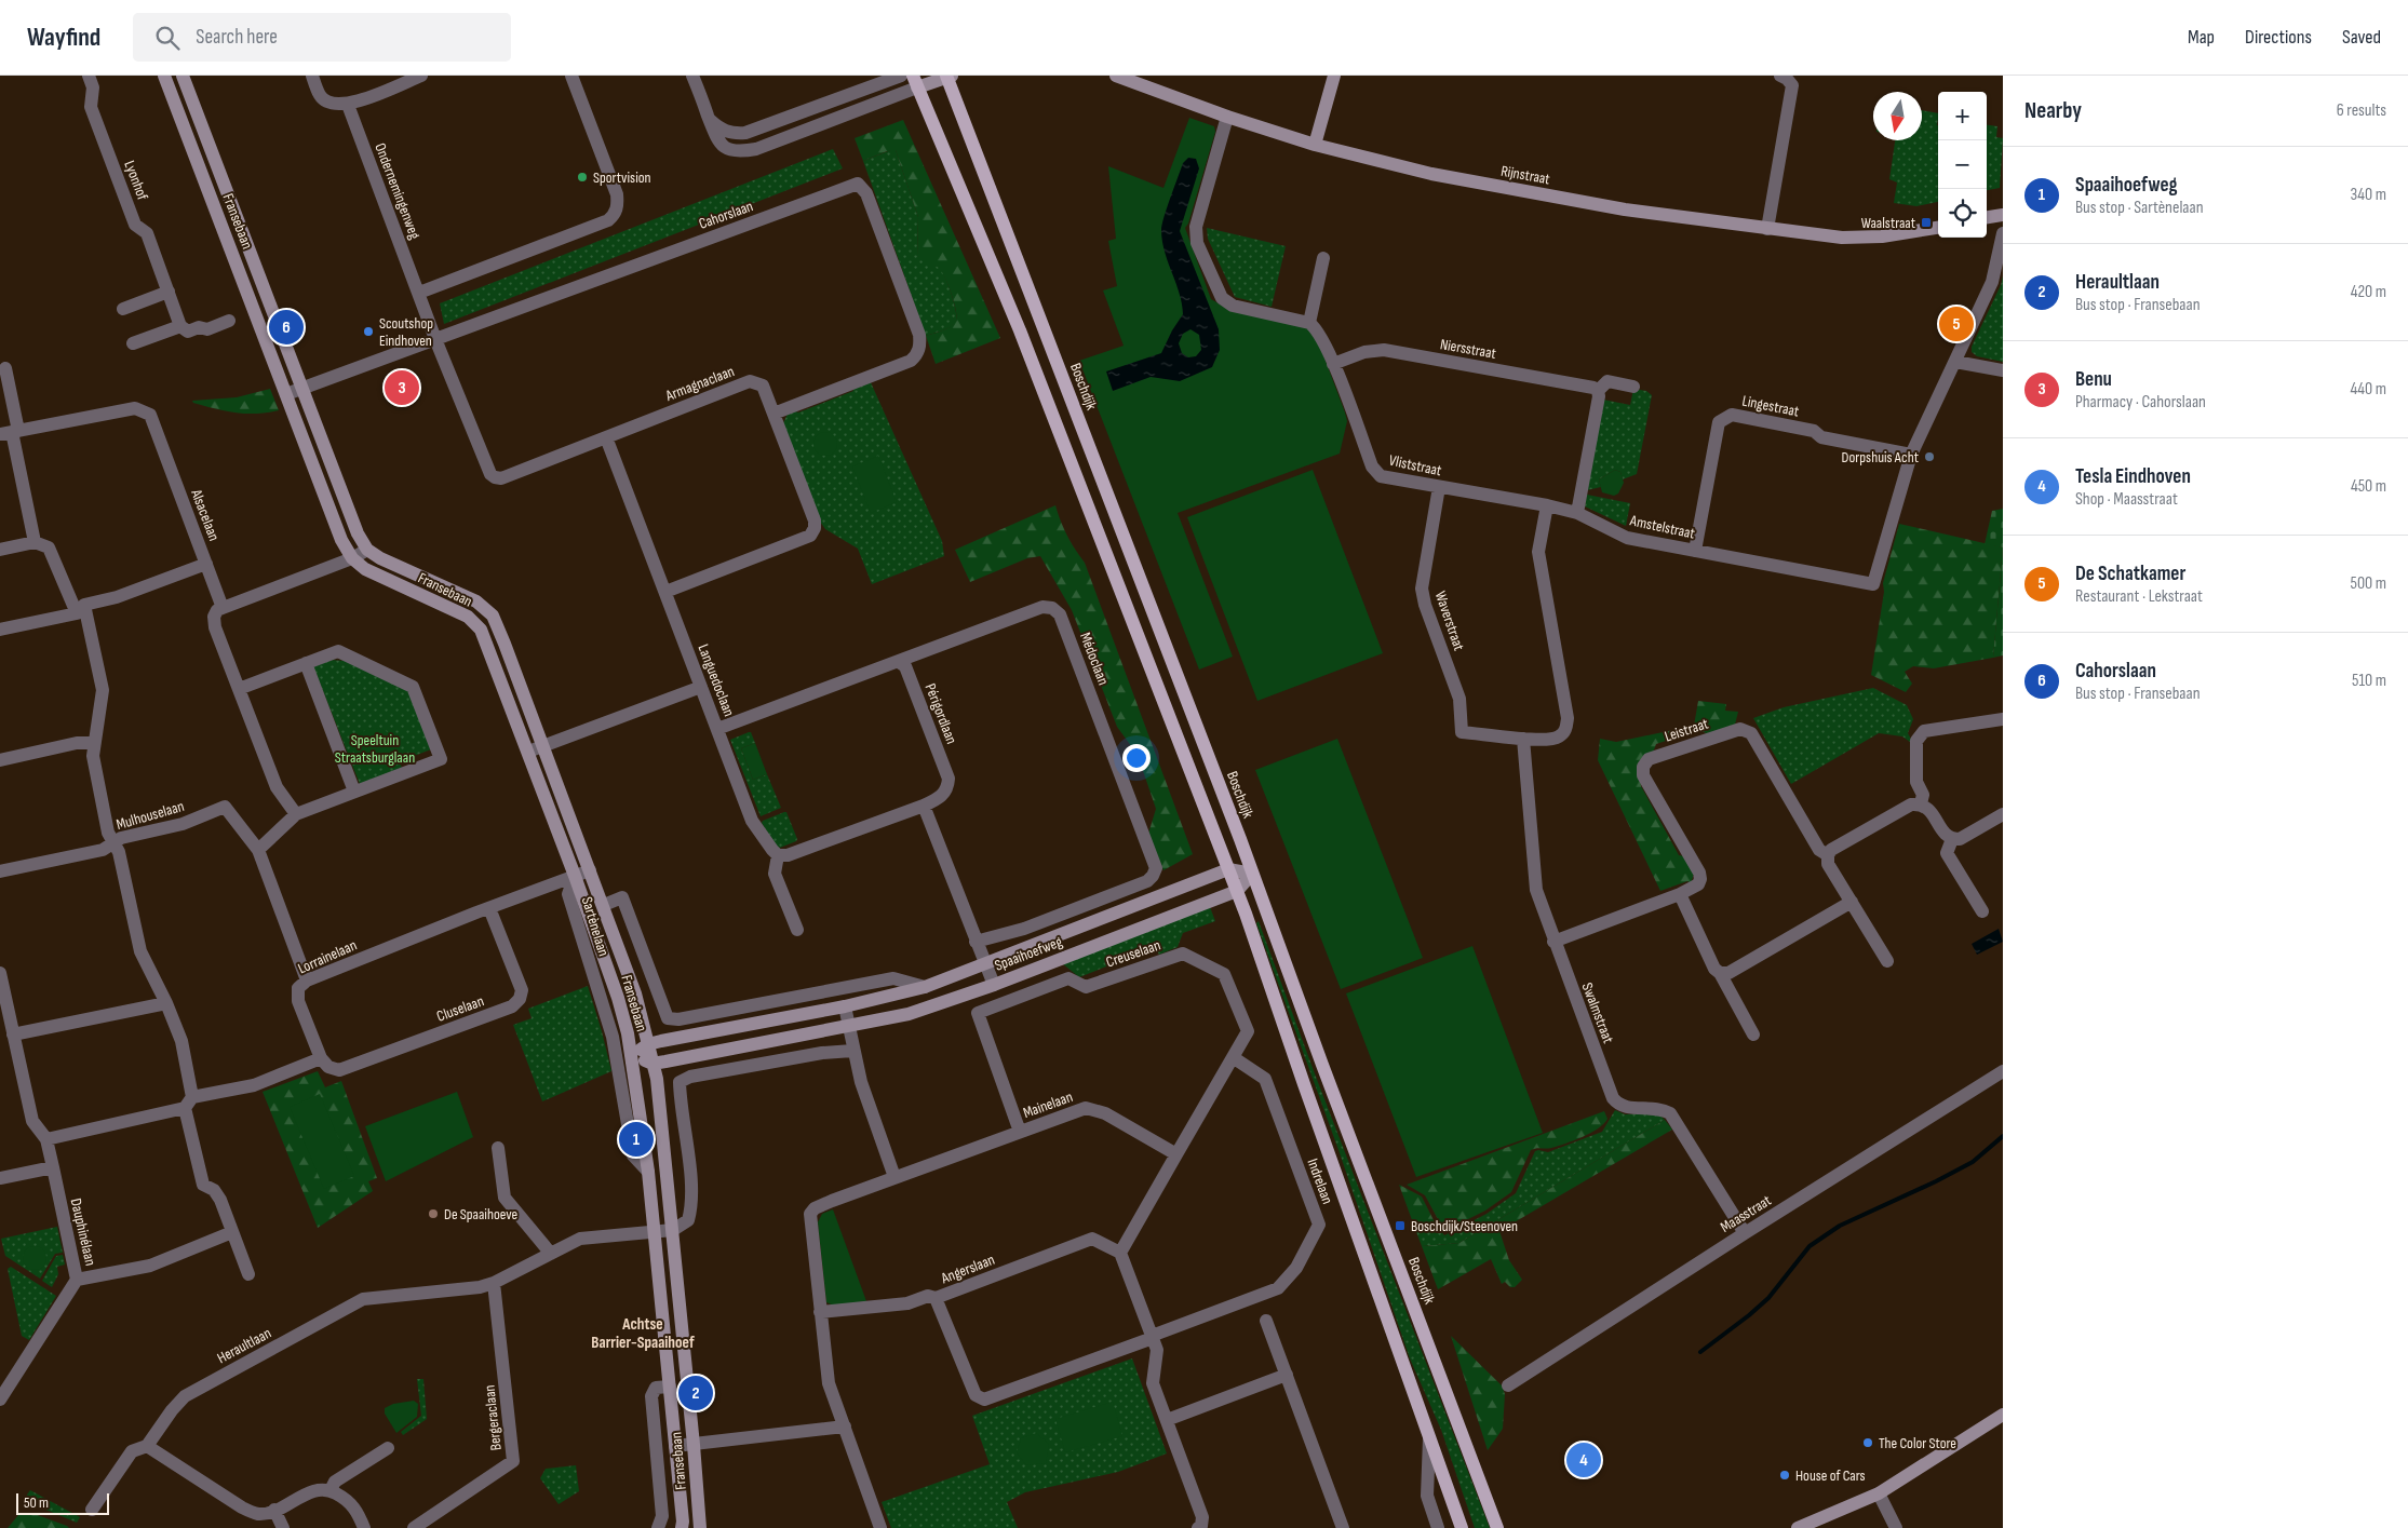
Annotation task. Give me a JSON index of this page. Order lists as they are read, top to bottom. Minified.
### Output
{"streets":{"main road":["Boschdijk"],"street":["Rijnstraat","Lyonhof","Ondernemingenweg","Cahorslaan","Fransebaan","Niersstraat","Armagnaclaan","Lingestraat","Vliststraat","Alsacelaan","Amstelstraat","Waverstraat","Médoclaan","Languedoclaan","Périgordlaan","Leistraat","Mulhouselaan","Sartènelaan","Spaaihoefweg","Creuselaan","Lorrainelaan","Cluselaan","Swalmstraat","Mainelaan","Indrelaan","Maasstraat","Dauphinélaan","Angerslaan","Heraultlaan","Bergeraclaan"]},"crossings":[["Ondernemingenweg","Cahorslaan"],["Ondernemingenweg","Armagnaclaan"],["Cahorslaan","Fransebaan"],["Cahorslaan","Armagnaclaan"],["Fransebaan","Sartènelaan"],["Fransebaan","Spaaihoefweg"],["Fransebaan","Lorrainelaan"],["Fransebaan","Heraultlaan"],["Niersstraat","Vliststraat"],["Armagnaclaan","Languedoclaan"],["Boschdijk","Spaaihoefweg"],["Lingestraat","Amstelstraat"],["Vliststraat","Amstelstraat"],["Vliststraat","Waverstraat"],["Waverstraat","Swalmstraat"],["Médoclaan","Périgordlaan"],["Médoclaan","Spaaihoefweg"],["Languedoclaan","Périgordlaan"],["Sartènelaan","Lorrainelaan"],["Creuselaan","Mainelaan"],["Creuselaan","Indrelaan"],["Lorrainelaan","Cluselaan"],["Swalmstraat","Maasstraat"],["Mainelaan","Angerslaan"],["Indrelaan","Angerslaan"],["Heraultlaan","Bergeraclaan"]],"districts":["Achtse Barrier-Spaaihoef"],"parks":["Speeltuin Straatsburglaan"],"places":{"other":["Sportvision","Scoutshop Eindhoven","Dorpshuis Acht","De Spaaihoeve","The Color Store","House of Cars"],"transit":["Waalstraat","Boschdijk/Steenoven"]},"scale_bar":"50 m","north":"bottom","page":{"header":"Wayfind","search":"Search here","nav":["Map","Directions","Saved"],"heading":["Nearby","6 results"],"map_buttons":["+","−"],"list":[{"mark":"1","name":"Spaaihoefweg","note":"Bus stop · Sartènelaan","value":"340 m"},{"mark":"2","name":"Heraultlaan","note":"Bus stop · Fransebaan","value":"420 m"},{"mark":"3","name":"Benu","note":"Pharmacy · Cahorslaan","value":"440 m"},{"mark":"4","name":"Tesla Eindhoven","note":"Shop · Maasstraat","value":"450 m"},{"mark":"5","name":"De Schatkamer","note":"Restaurant · Lekstraat","value":"500 m"},{"mark":"6","name":"Cahorslaan","note":"Bus stop · Fransebaan","value":"510 m"}],"pins":["5","6","3","1","2","4"],"scale":"50 m"}}
